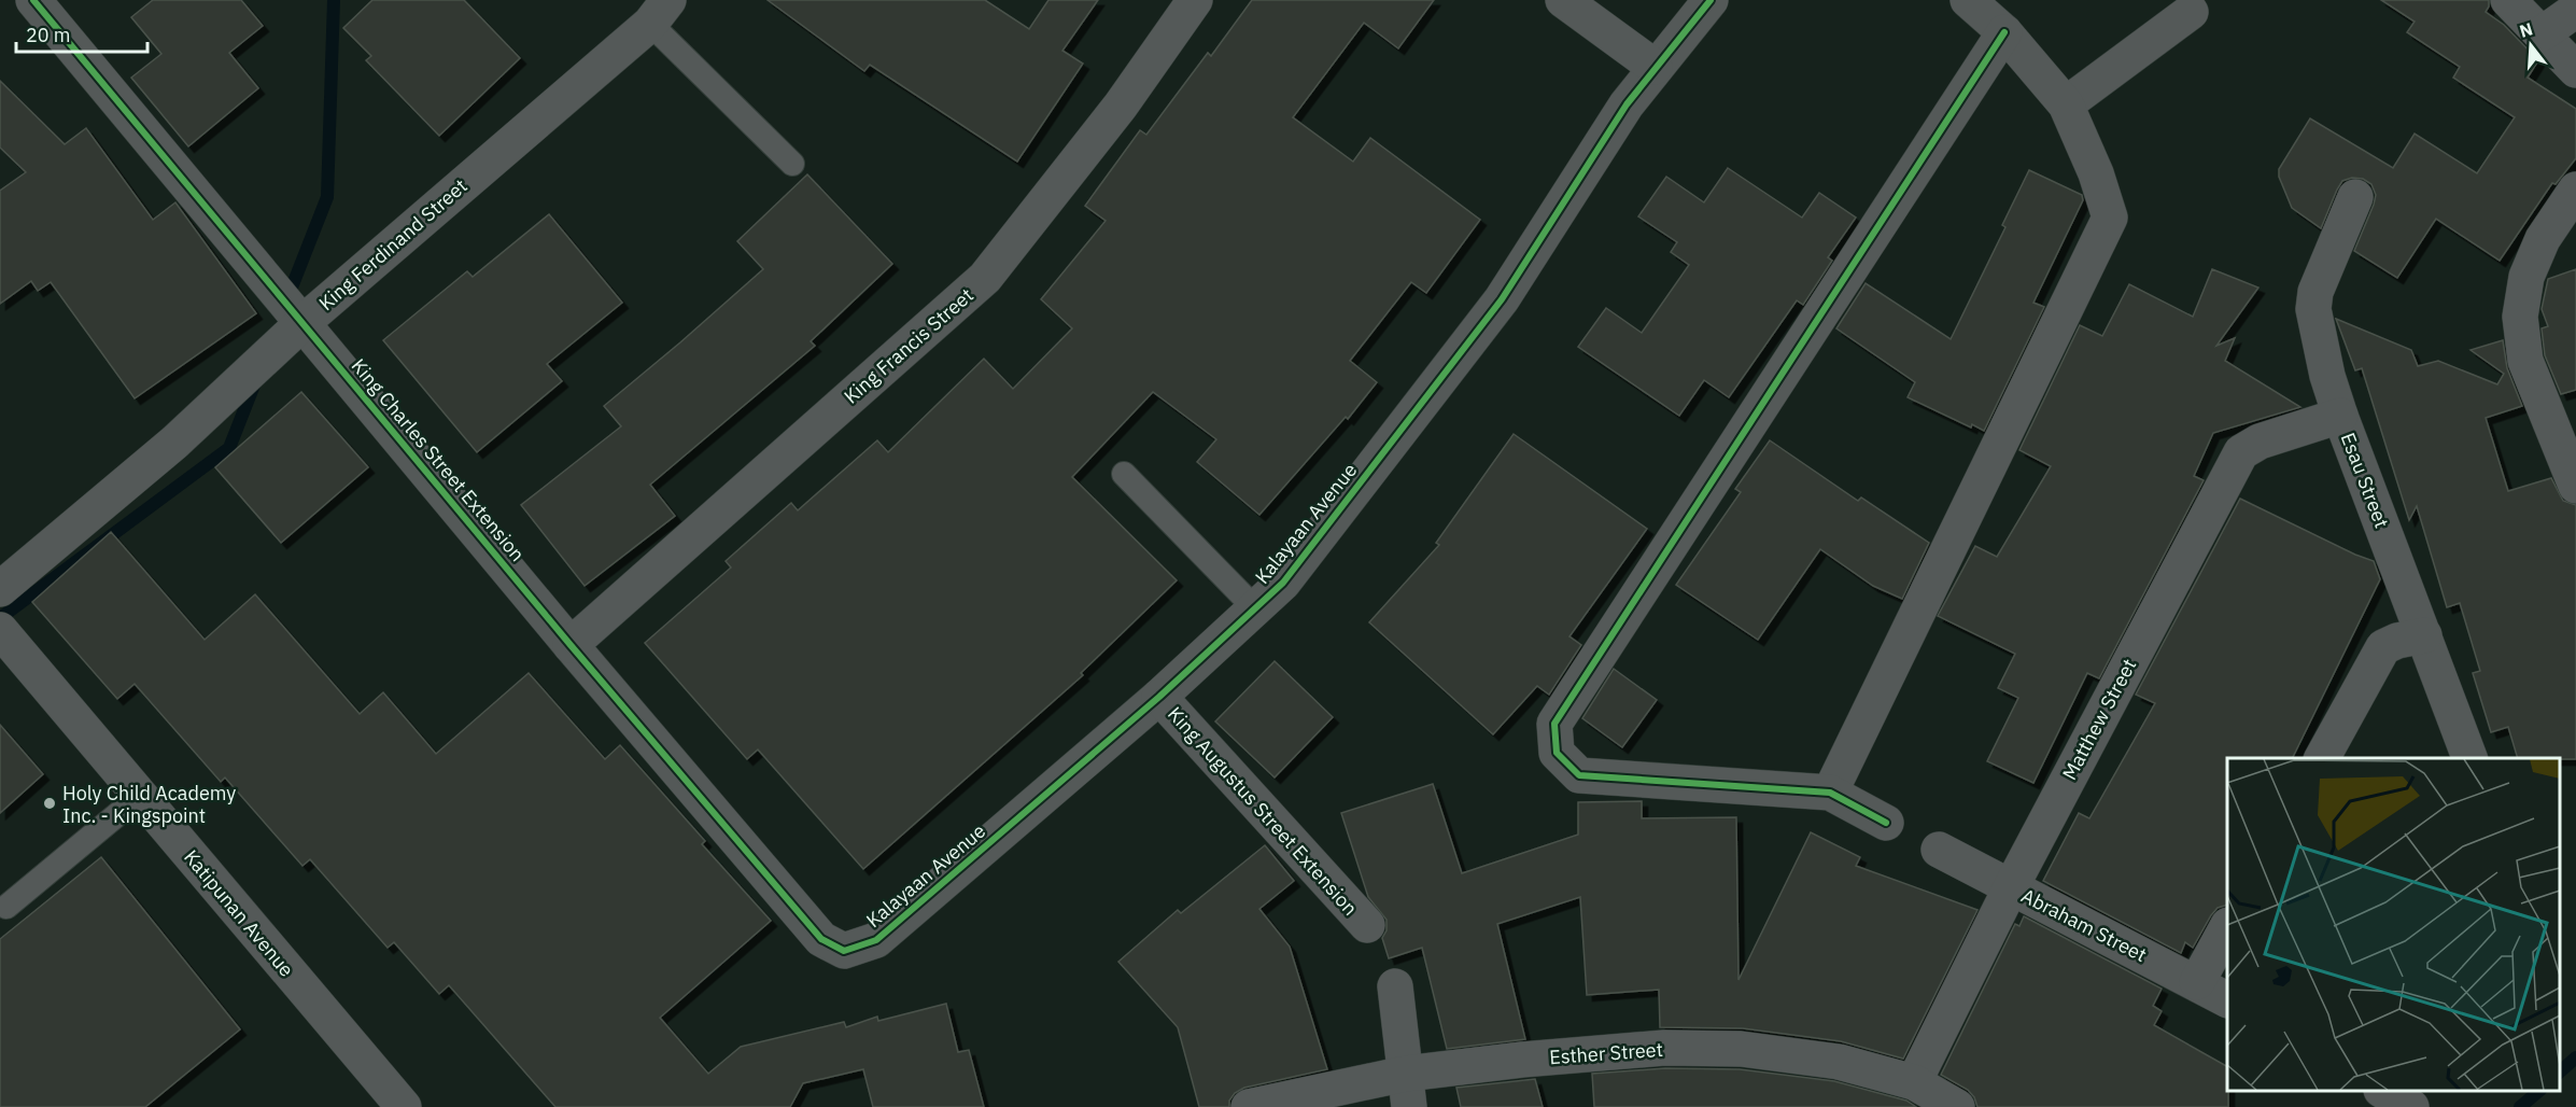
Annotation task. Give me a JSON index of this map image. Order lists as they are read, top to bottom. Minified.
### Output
{"streets":{"street":["King Ferdinand Street","King Francis Street","King Charles Street Extension","Esau Street","Kalayaan Avenue","Matthew Street","King Augustus Street Extension","Katipunan Avenue","Abraham Street","Esther Street"]},"crossings":[["King Ferdinand Street","King Charles Street Extension"],["King Francis Street","King Charles Street Extension"],["King Charles Street Extension","Kalayaan Avenue"],["Esau Street","Matthew Street"],["Kalayaan Avenue","King Augustus Street Extension"],["Matthew Street","Abraham Street"],["Matthew Street","Esther Street"]],"places":["Holy Child Academy Inc. - Kingspoint"],"scale_bar":"20 m","north":"top"}
